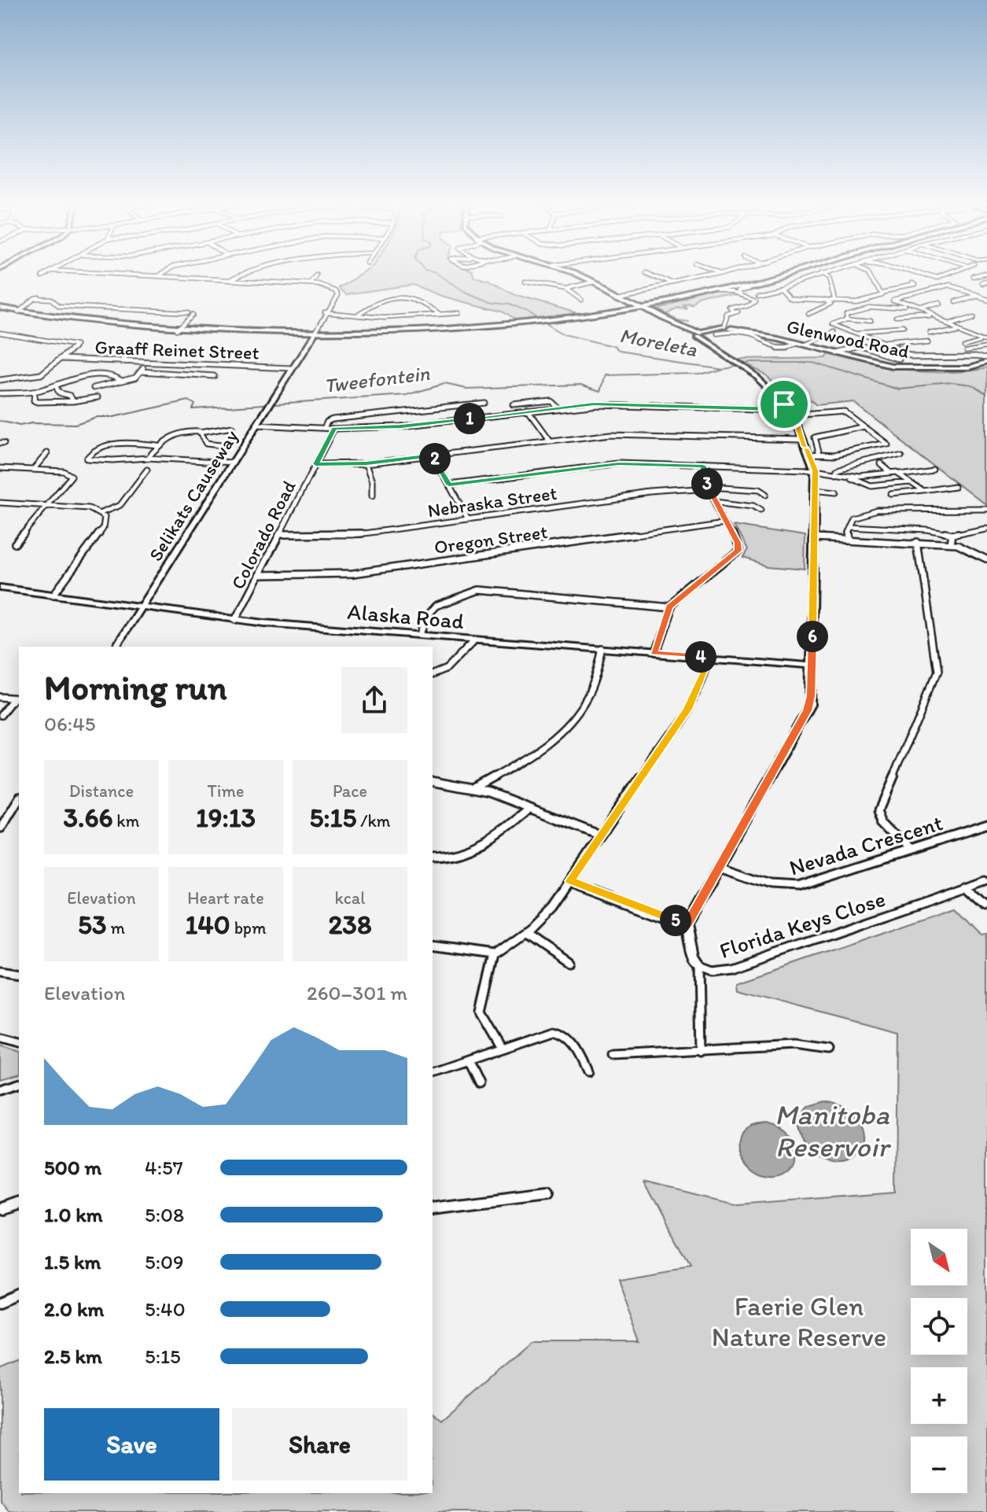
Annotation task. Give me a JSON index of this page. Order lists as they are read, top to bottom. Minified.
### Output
{"streets":{"street":["Glenwood Road","Graaff Reinet Street","Selikats Causeway","Nebraska Street","Colorado Road","Oregon Street","Alaska Road","Nevada Crescent","Florida Keys Close"]},"crossings":[["Graaff Reinet Street","Selikats Causeway"],["Selikats Causeway","Alaska Road"],["Nebraska Street","Colorado Road"],["Colorado Road","Oregon Street"],["Colorado Road","Alaska Road"]],"water":["Moreleta","Tweefontein","Manitoba Reservoir"],"parks":["Faerie Glen Nature Reserve"],"north":"bottom right","page":{"pins":["1","2","3","6","4","5"],"heading":["Morning run","06:45"],"stats":[["Distance","3.66 km"],["Time","19:13"],["Pace","5:15 /km"],["Elevation","53 m"],["Heart rate","140 bpm"],["kcal","238"]],"chart":["Elevation","260–301 m"],"list":[{"name":"500 m","note":"4:57"},{"name":"1.0 km","note":"5:08"},{"name":"1.5 km","note":"5:09"},{"name":"2.0 km","note":"5:40"},{"name":"2.5 km","note":"5:15"}],"map_buttons":["+","−"],"buttons":["Save","Share"]}}
